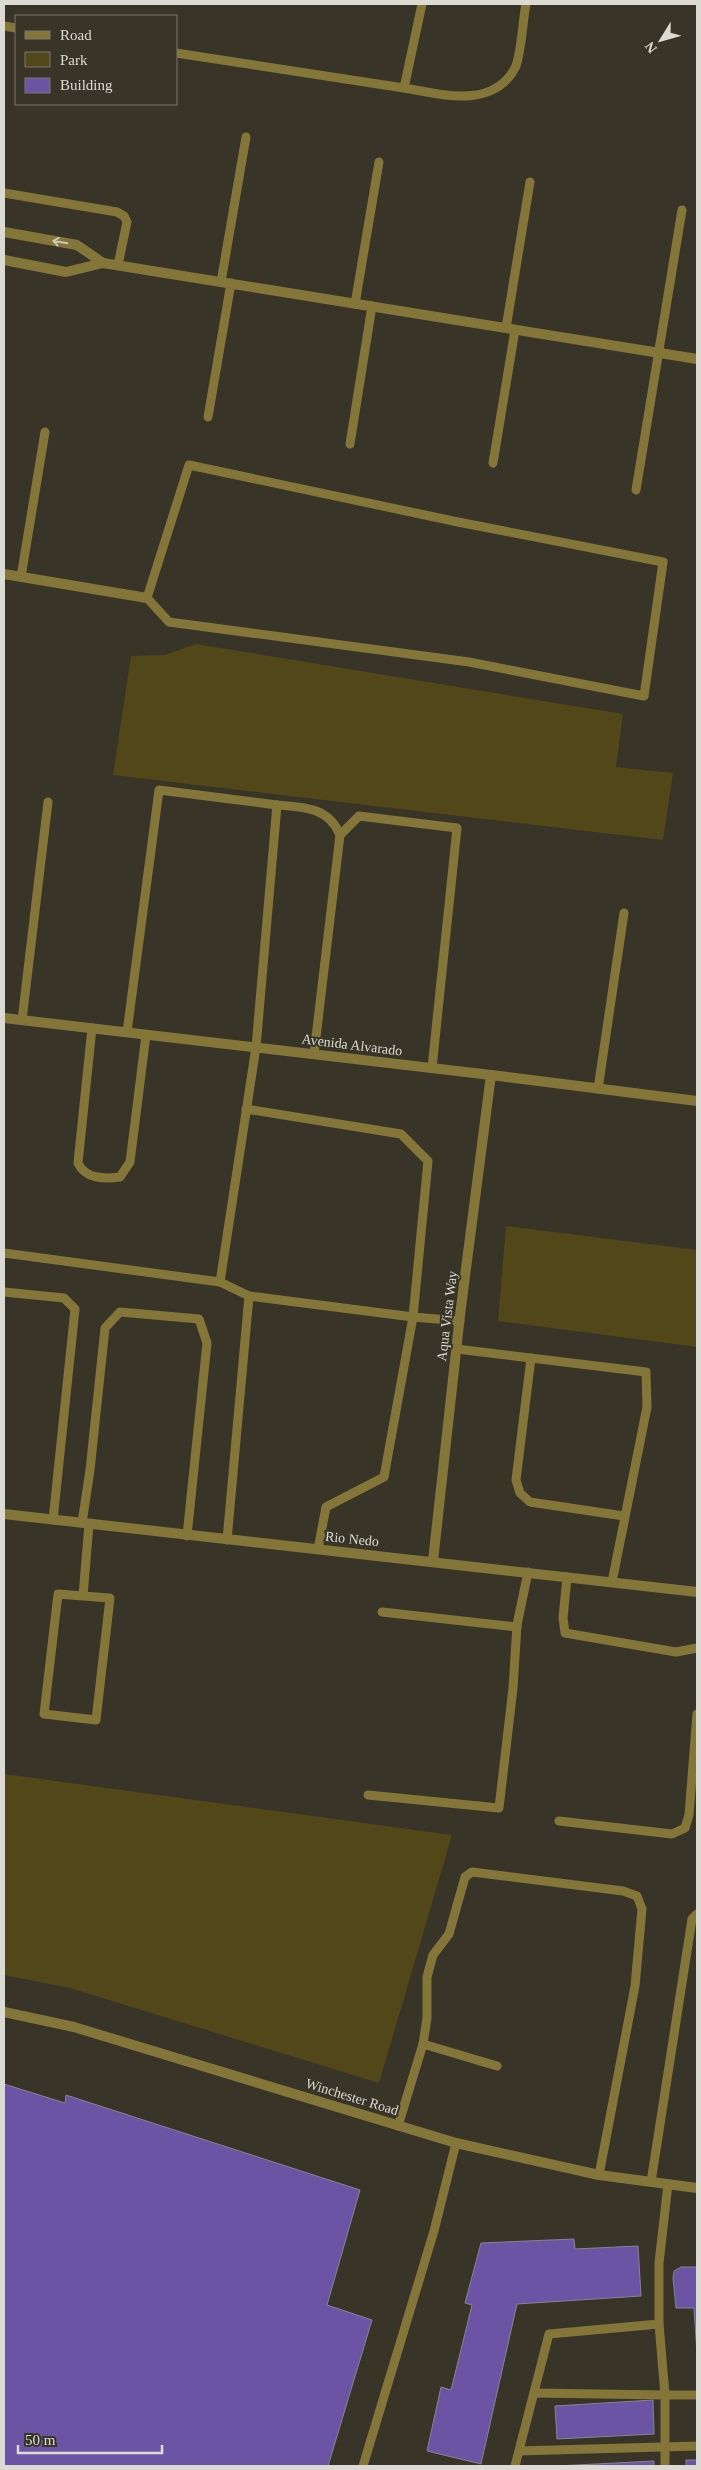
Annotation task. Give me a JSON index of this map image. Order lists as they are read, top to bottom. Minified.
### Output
{"streets":{"street":["Avenida Alvarado","Aqua Vista Way","Rio Nedo","Winchester Road"]},"crossings":[["Avenida Alvarado","Aqua Vista Way"],["Aqua Vista Way","Rio Nedo"]],"legend":["Road","Park","Building"],"scale_bar":"50 m","north":"bottom left"}
